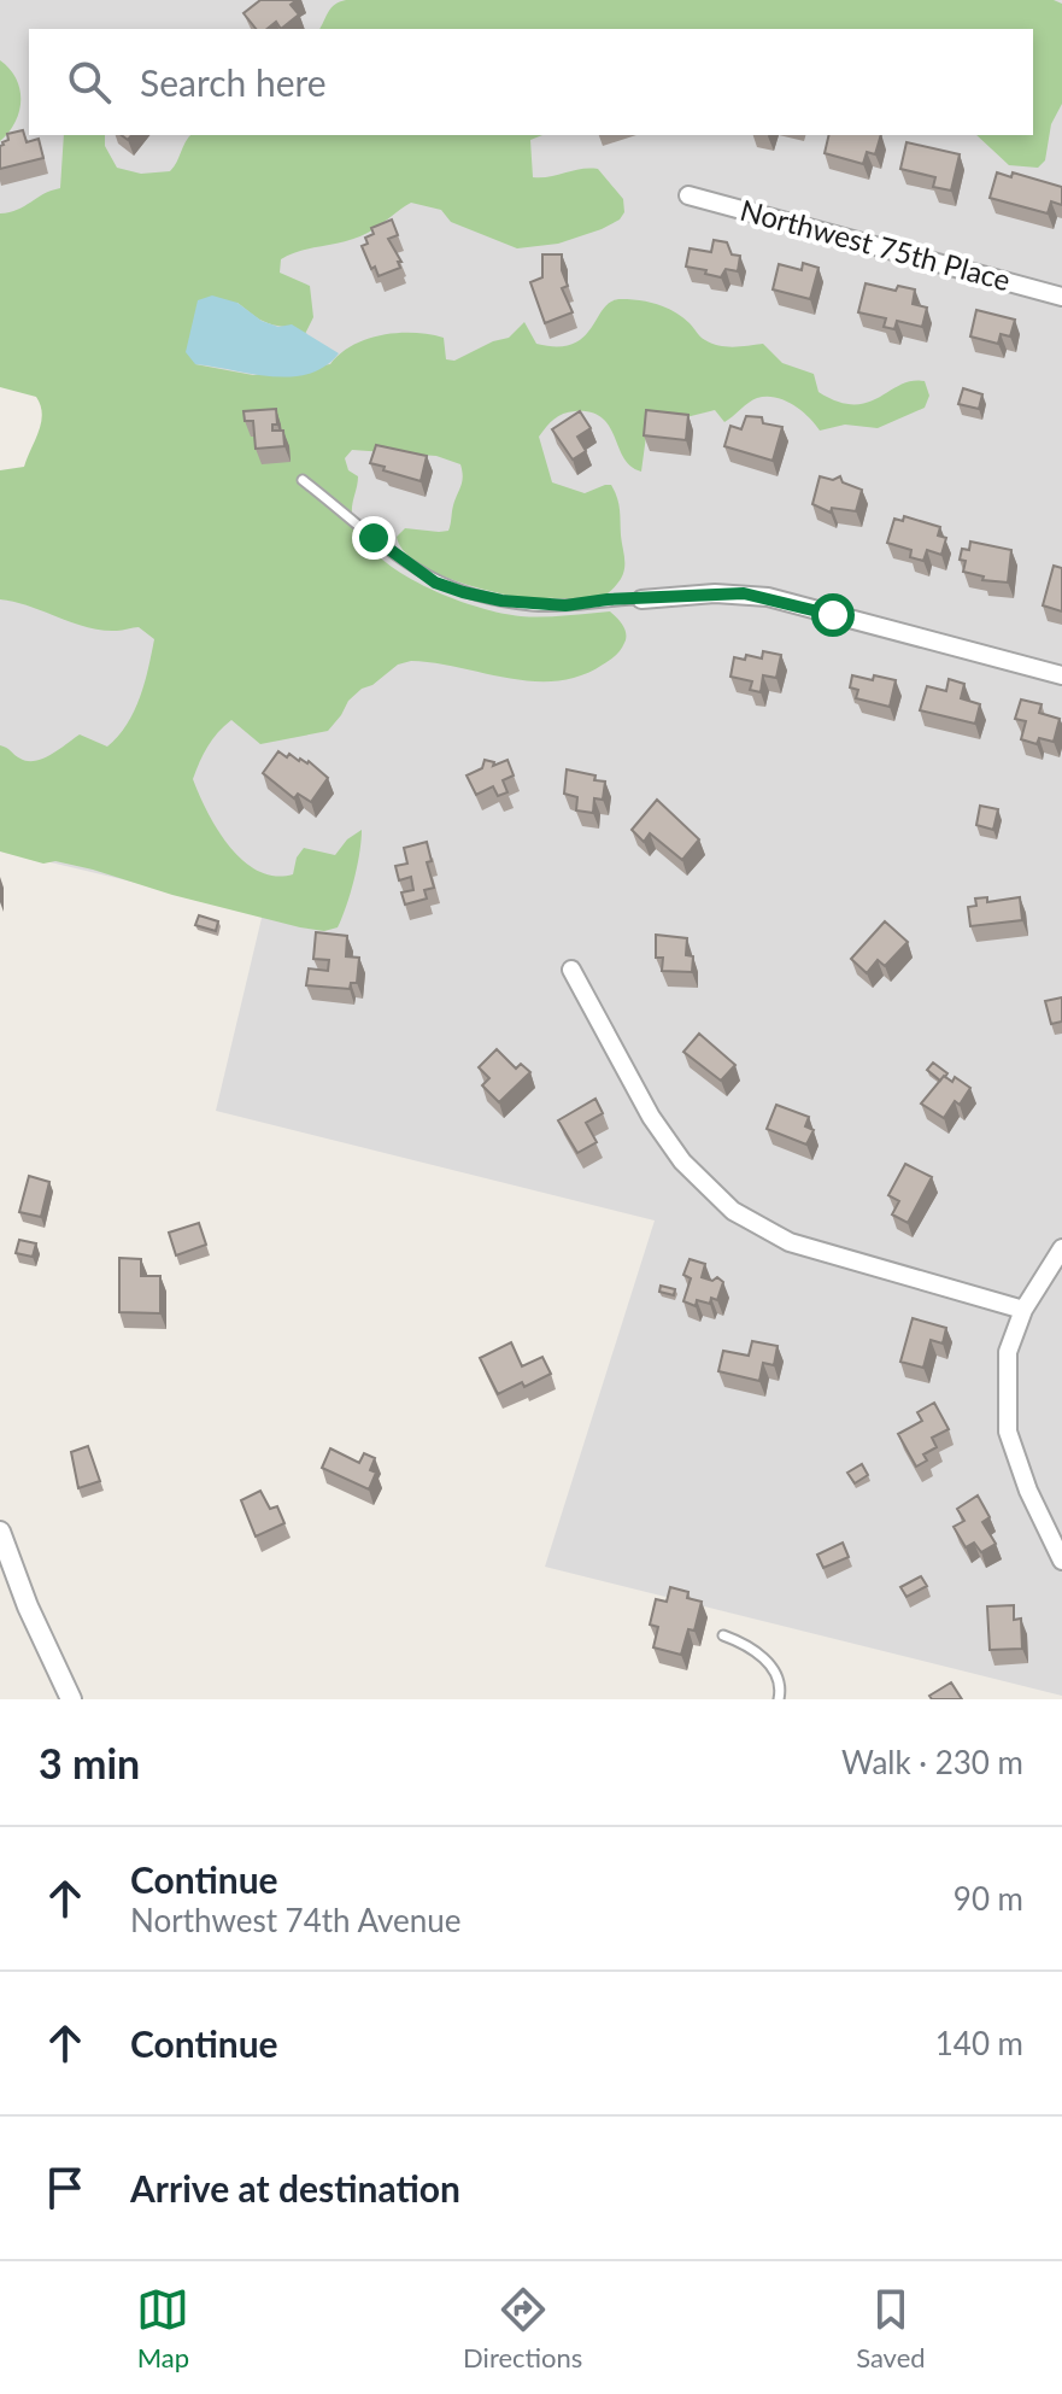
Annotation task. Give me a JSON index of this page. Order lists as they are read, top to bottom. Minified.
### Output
{"streets":{"street":["Northwest 75th Place"]},"page":{"search":"Search here","heading":["3 min","Walk · 230 m"],"list":[["Continue","Northwest 74th Avenue","90 m"],["Continue","140 m"],"Arrive at destination"],"nav":["Map","Directions","Saved"]}}
